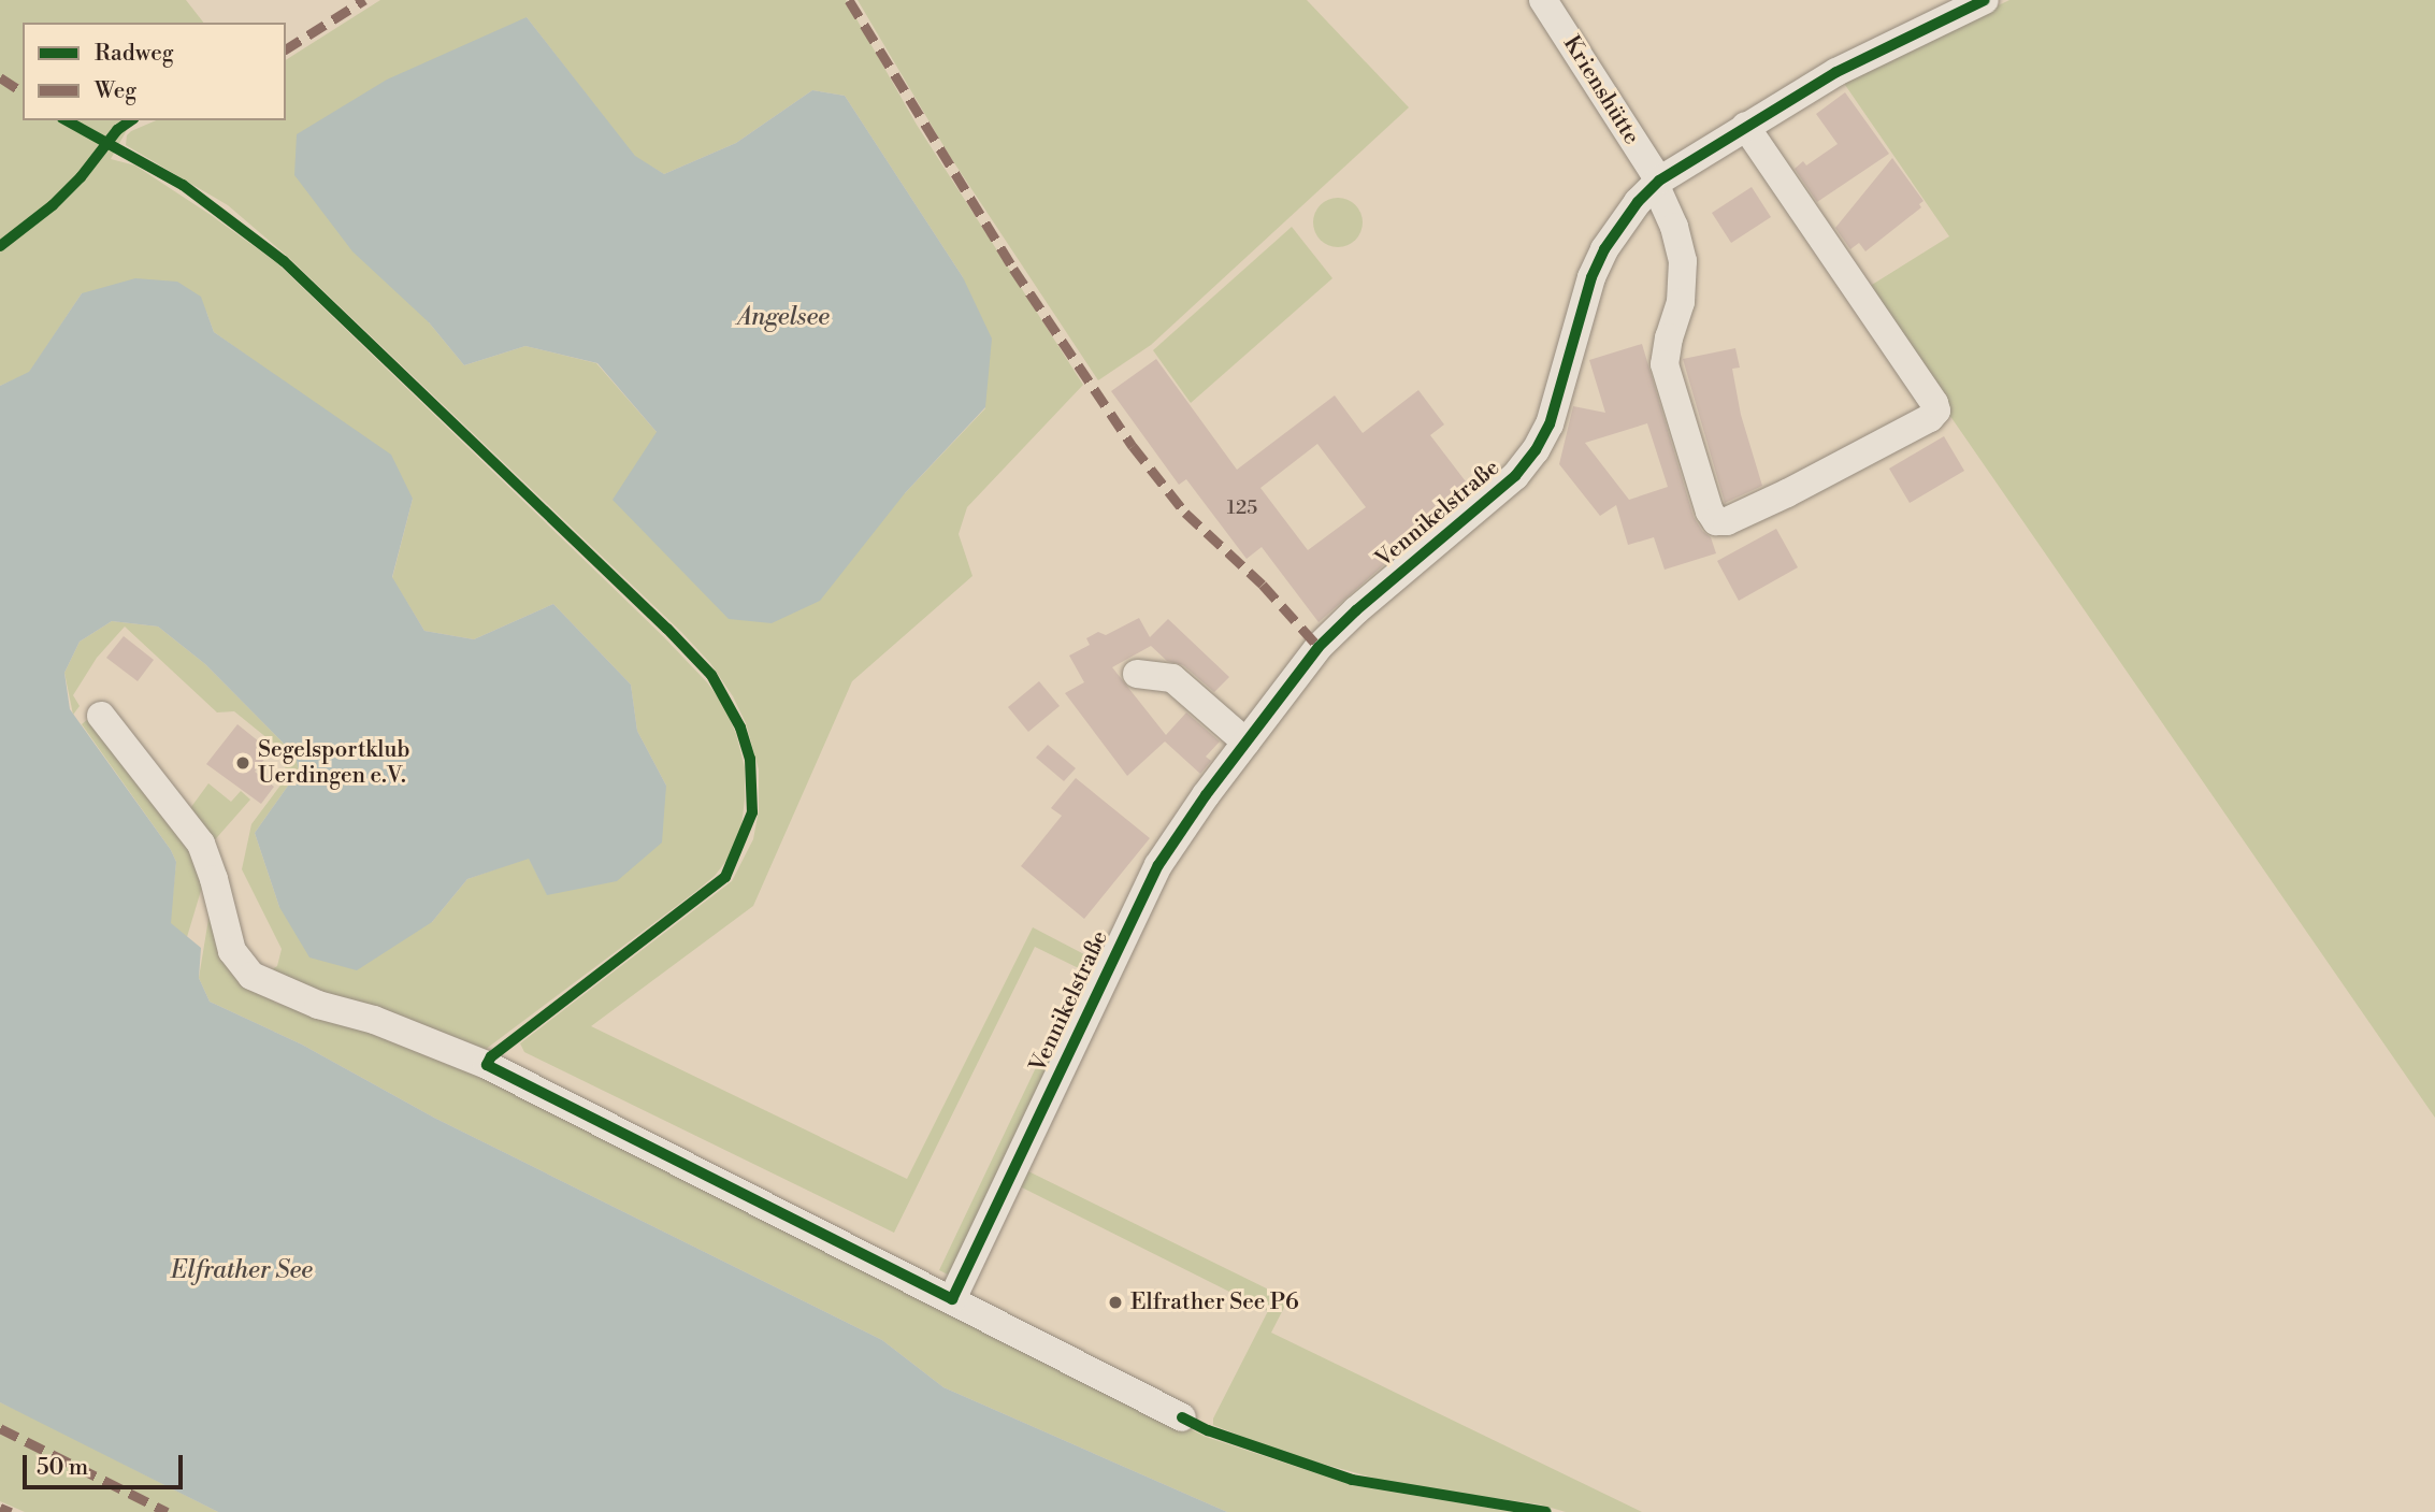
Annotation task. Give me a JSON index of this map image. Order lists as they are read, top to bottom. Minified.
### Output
{"streets":{"street":["Krienshütte","Vennikelstraße"]},"crossings":[["Krienshütte","Vennikelstraße"]],"water":["Angelsee","Elfrather See"],"places":["Segelsportklub Uerdingen e.V.","Elfrather See P6"],"house_numbers":["125"],"legend":["Radweg","Weg"],"scale_bar":"50 m"}
